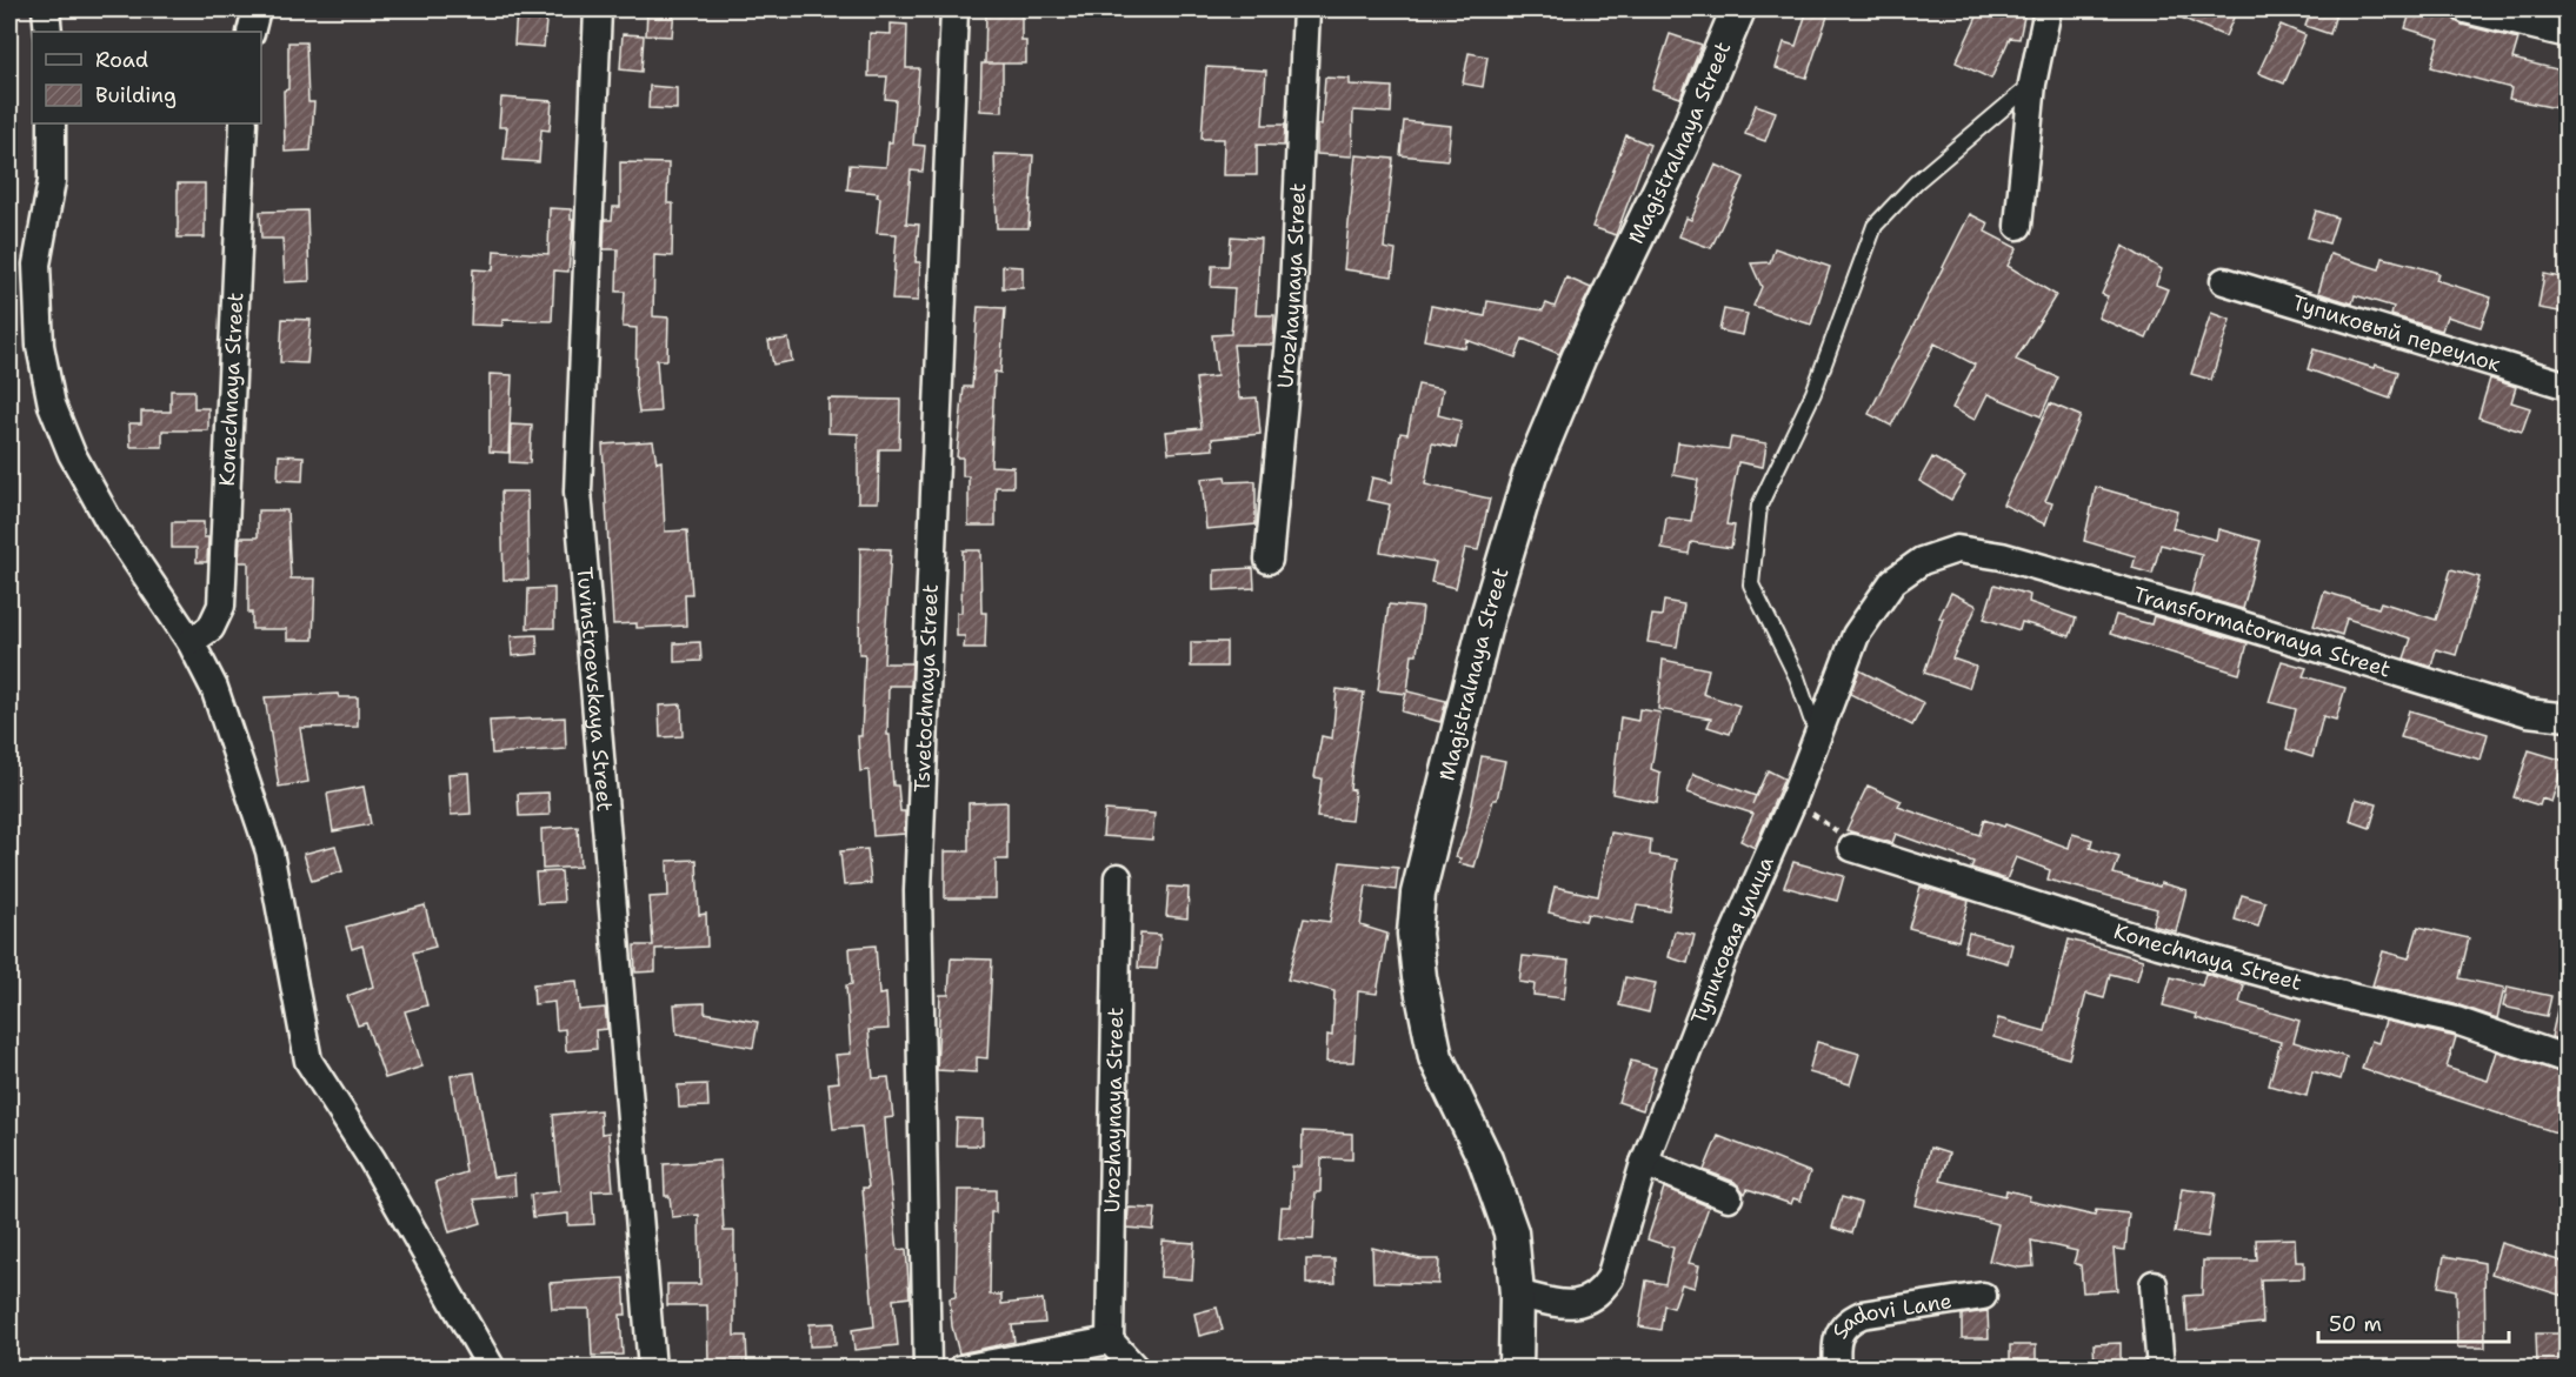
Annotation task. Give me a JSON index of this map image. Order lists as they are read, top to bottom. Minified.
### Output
{"streets":{"street":["Magistralnaya Street","Urozhaynaya Street","Тупиковый переулок","Konechnaya Street","Transformatornaya Street","Tsvetochnaya Street","Tuvinstroevskaya Street","Тупиковая улица","Sadovi Lane"]},"crossings":[["Magistralnaya Street","Тупиковая улица"],["Transformatornaya Street","Тупиковая улица"]],"legend":["Road","Building"],"scale_bar":"50 m"}
